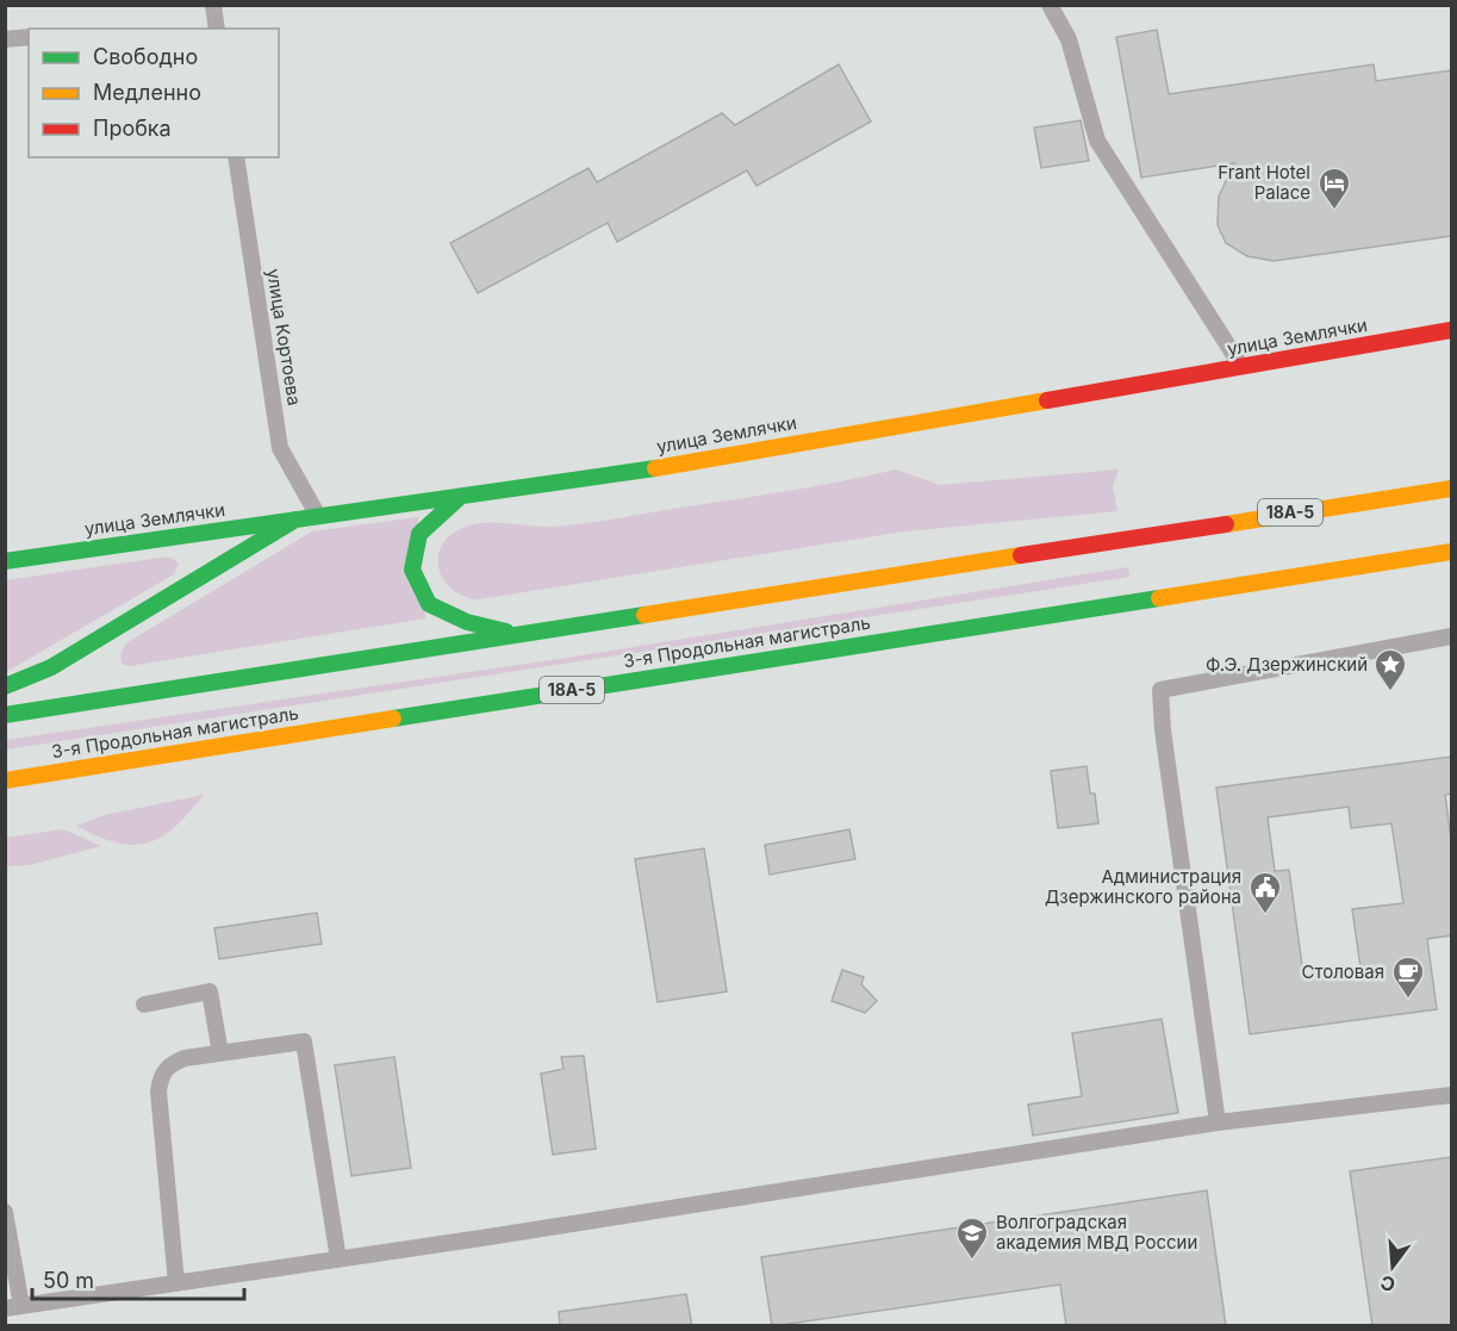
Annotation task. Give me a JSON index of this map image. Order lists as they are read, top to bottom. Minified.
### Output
{"streets":{"main road":["улица Землячки","18А-5","3-я Продольная магистраль"],"lane":["улица Кортоева"]},"crossings":[["улица Кортоева","улица Землячки"]],"places":{"hotel":["Frant Hotel Palace"],"place":["Ф.Э. Дзержинский"],"public building":["Администрация Дзержинского района"],"cafe":["Столовая"],"school or university":["Волгоградская академия МВД России"]},"legend":["Свободно","Медленно","Пробка"],"scale_bar":"50 m","north":"bottom"}
